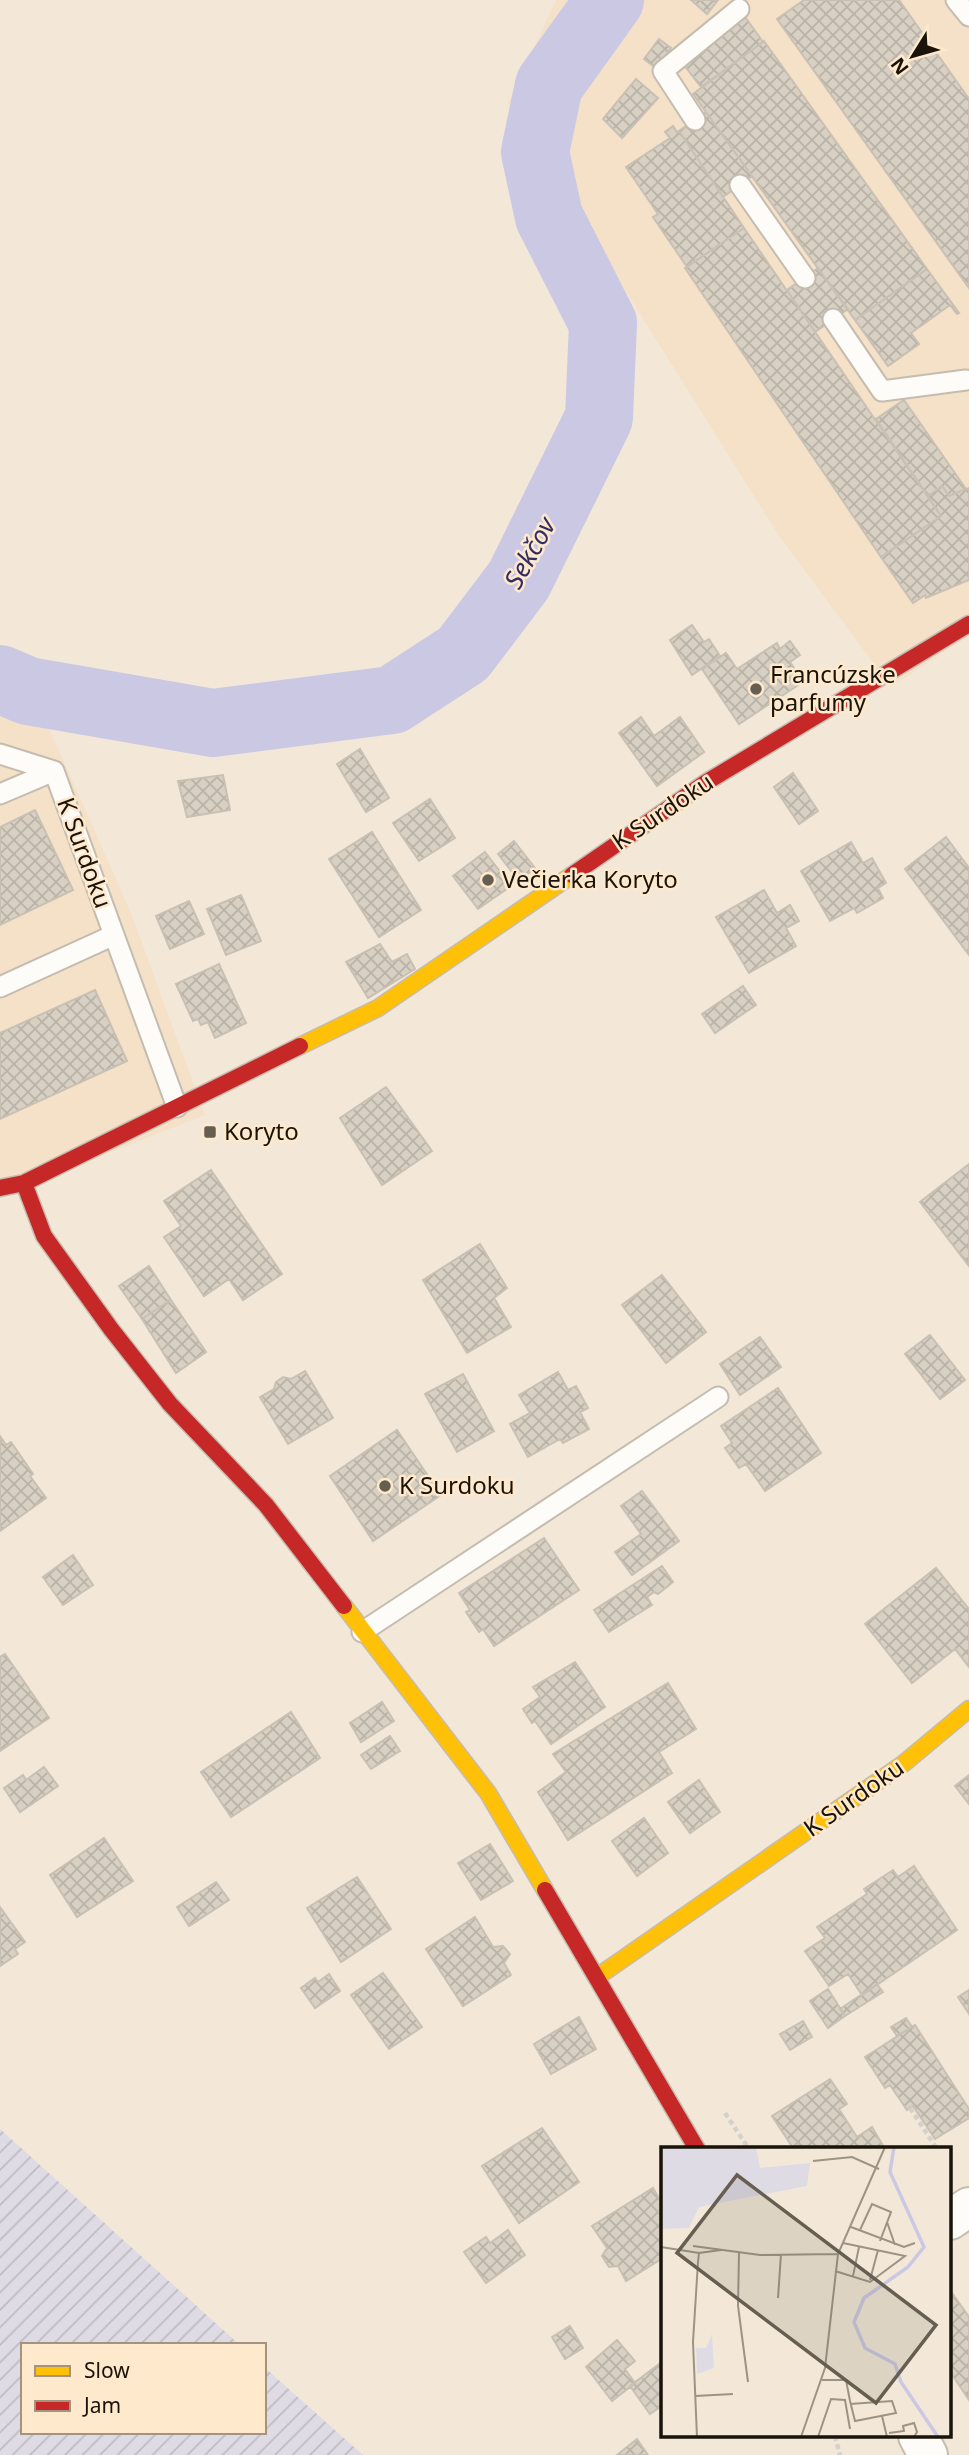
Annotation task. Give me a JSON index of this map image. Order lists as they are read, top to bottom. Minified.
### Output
{"streets":{"street":["K Surdoku"]},"water":["Sekčov"],"places":{"other":["Francúzske parfumy","Večierka Koryto","K Surdoku"],"transit":["Koryto"]},"legend":["Slow","Jam"],"north":"bottom left"}
